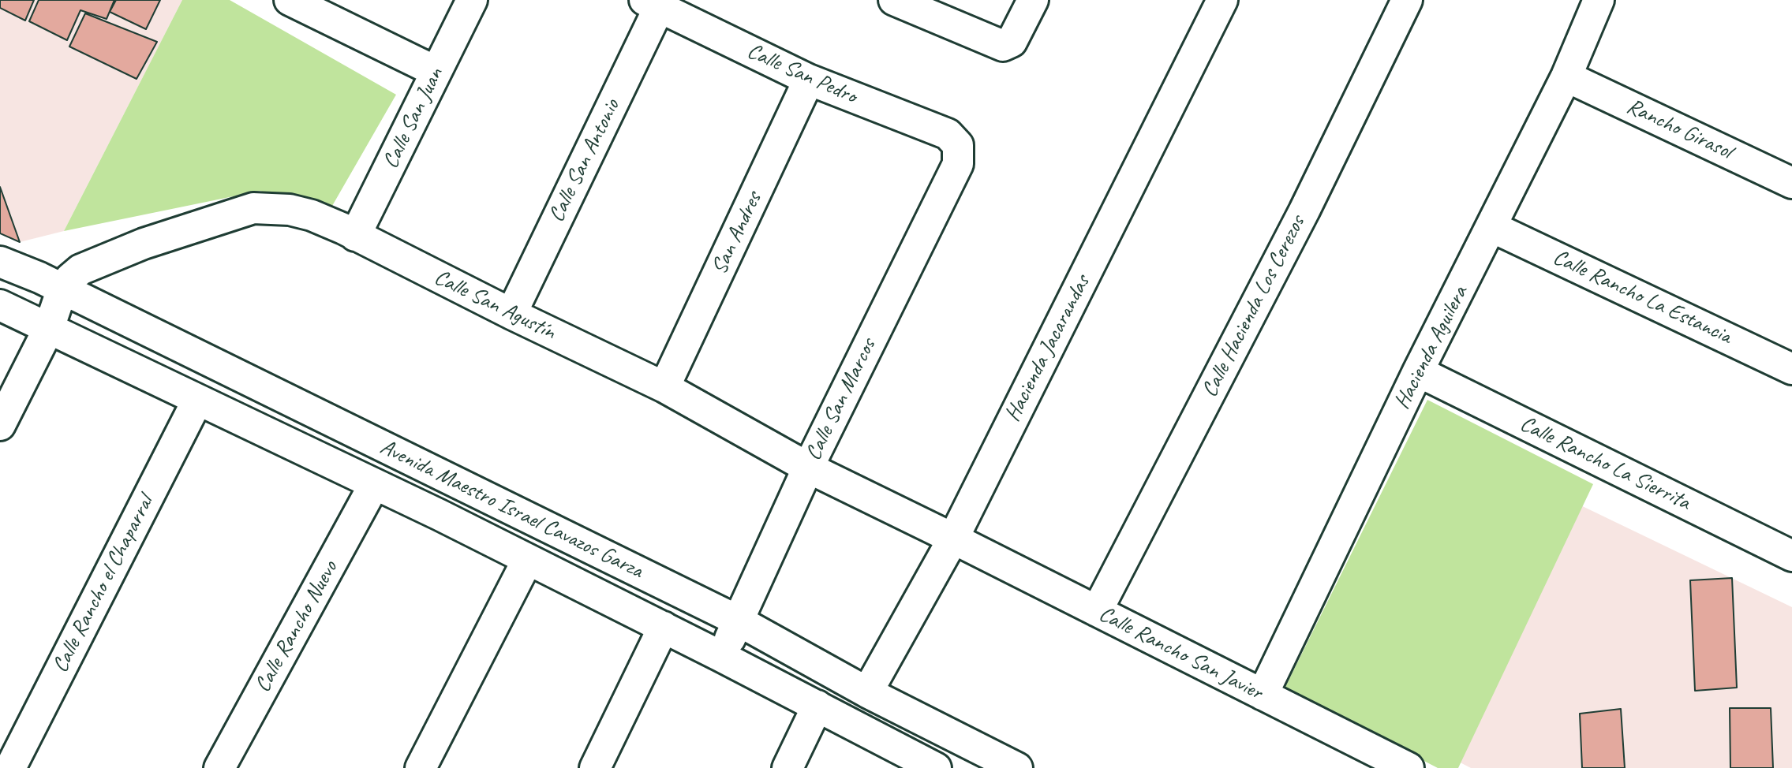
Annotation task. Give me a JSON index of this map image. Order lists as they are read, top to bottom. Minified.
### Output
{"streets":{"street":["Calle San Pedro","Calle San Juan","Rancho Girasol","Calle San Antonio","San Andres","Calle Rancho La Estancia","Calle San Agustín","Calle Hacienda Los Cerezos","Hacienda Aguilera","Hacienda Jacarandas","Calle San Marcos","Calle Rancho La Sierrita","Avenida Maestro Israel Cavazos Garza","Calle Rancho el Chaparral","Calle Rancho Nuevo","Calle Rancho San Javier"]},"crossings":[["Calle San Pedro","Calle San Antonio"],["Calle San Pedro","San Andres"],["Calle San Pedro","Calle San Marcos"],["Calle San Juan","Calle San Agustín"],["Rancho Girasol","Hacienda Aguilera"],["Calle San Antonio","Calle San Agustín"],["San Andres","Calle San Agustín"],["Calle Rancho La Estancia","Hacienda Aguilera"],["Calle San Agustín","Hacienda Jacarandas"],["Calle San Agustín","Calle San Marcos"],["Calle San Agustín","Avenida Maestro Israel Cavazos Garza"],["Calle San Agustín","Calle Rancho San Javier"],["Calle Hacienda Los Cerezos","Calle Rancho San Javier"],["Hacienda Aguilera","Calle Rancho La Sierrita"],["Hacienda Aguilera","Calle Rancho San Javier"],["Hacienda Jacarandas","Avenida Maestro Israel Cavazos Garza"],["Hacienda Jacarandas","Calle Rancho San Javier"],["Calle San Marcos","Avenida Maestro Israel Cavazos Garza"],["Avenida Maestro Israel Cavazos Garza","Calle Rancho el Chaparral"],["Avenida Maestro Israel Cavazos Garza","Calle Rancho Nuevo"]]}
